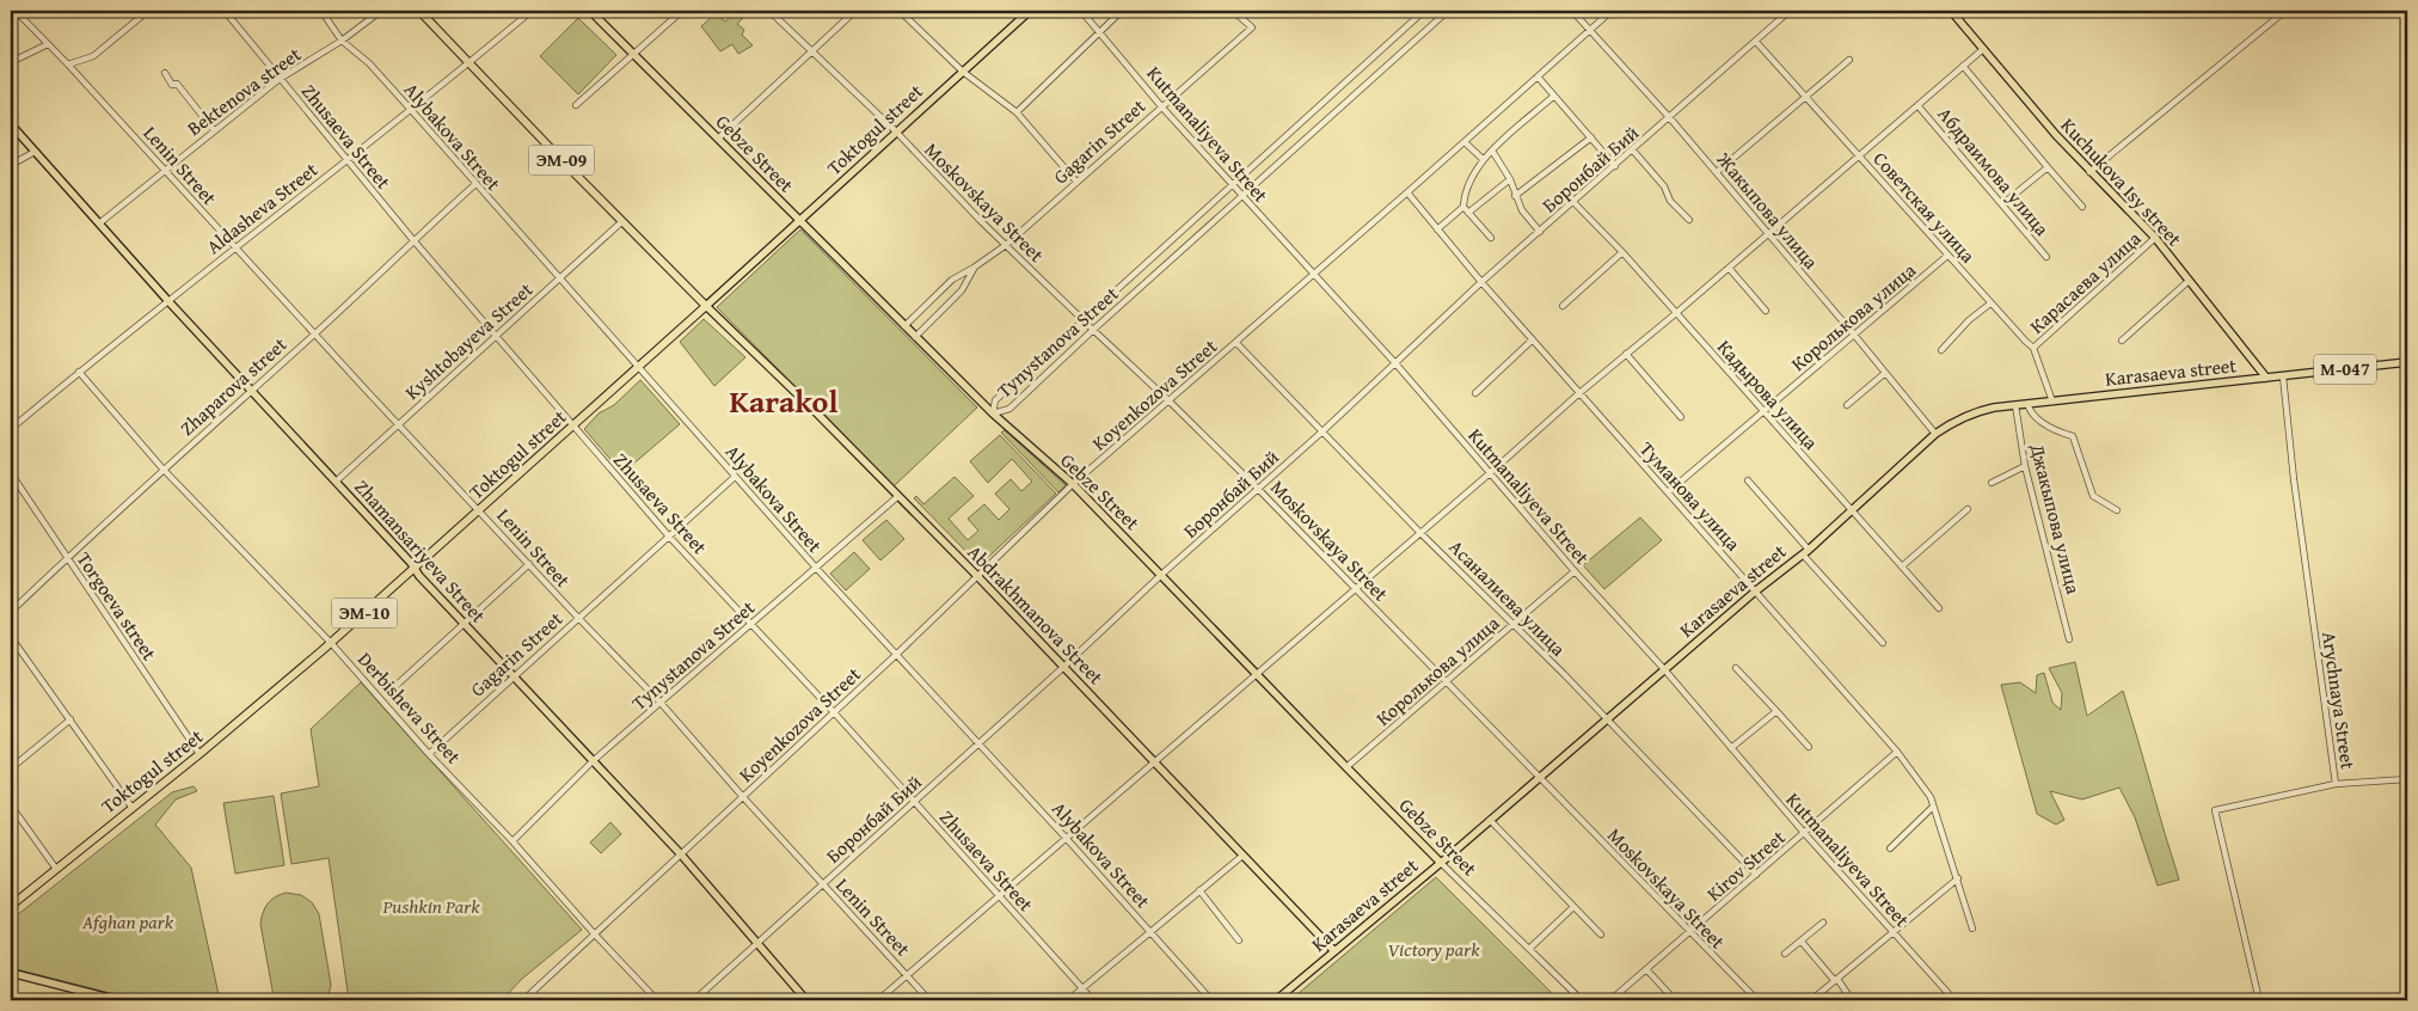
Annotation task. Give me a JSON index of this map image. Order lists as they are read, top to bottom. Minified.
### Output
{"streets":{"highway":["Toktogul street","ЭМ-09","ЭМ-10"],"main road":["Gebze Street","Kuchukova Isy street","М-047","Karasaeva street","Zhamansariyeva Street","Abdrakhmanova Street"],"street":["Bektenova street","Kutmanaliyeva Street","Zhusaeva Street","Alybakova Street","Gagarin Street","Lenin Street","Боронбай Бий","Абдраимова улица","Moskovskaya Street","Советская улица","Aldasheva Street","Жакыпова улица","Карасаева улица","Королькова улица","Kyshtobayeva Street","Tynystanova Street","Zhaparova street","Koyenkozova Street","Кадырова улица","Туманова улица","Джакыпова улица","Асаналиева улица","Torgoeva street","Arychnaya Street","Derbisheva Street","Kirov Street"]},"crossings":[["Bektenova street","Zhusaeva Street"],["Bektenova street","Alybakova Street"],["Bektenova street","Lenin Street"],["Bektenova street","Zhamansariyeva Street"],["Toktogul street","Zhusaeva Street"],["Toktogul street","Alybakova Street"],["Toktogul street","Gebze Street"],["Toktogul street","ЭМ-09"],["Toktogul street","Lenin Street"],["Toktogul street","Moskovskaya Street"],["Toktogul street","Zhamansariyeva Street"],["Toktogul street","Torgoeva street"],["Toktogul street","Abdrakhmanova Street"],["Toktogul street","Derbisheva Street"],["Kutmanaliyeva Street","Gagarin Street"],["Kutmanaliyeva Street","Боронбай Бий"],["Kutmanaliyeva Street","Королькова улица"],["Kutmanaliyeva Street","Tynystanova Street"],["Kutmanaliyeva Street","Karasaeva street"],["Kutmanaliyeva Street","Koyenkozova Street"],["Kutmanaliyeva Street","Kirov Street"],["Zhusaeva Street","Gagarin Street"],["Zhusaeva Street","Боронбай Бий"],["Zhusaeva Street","Aldasheva Street"],["Zhusaeva Street","Kyshtobayeva Street"],["Zhusaeva Street","Tynystanova Street"],["Zhusaeva Street","Zhaparova street"],["Zhusaeva Street","Koyenkozova Street"],["Alybakova Street","Gagarin Street"],["Alybakova Street","Боронбай Бий"],["Alybakova Street","Aldasheva Street"],["Alybakova Street","Kyshtobayeva Street"],["Alybakova Street","Tynystanova Street"],["Alybakova Street","Zhaparova street"],["Alybakova Street","Koyenkozova Street"],["Gagarin Street","Gebze Street"],["Gagarin Street","Lenin Street"],["Gagarin Street","Moskovskaya Street"],["Gagarin Street","Zhamansariyeva Street"],["Gagarin Street","Derbisheva Street"],["Gebze Street","Боронбай Бий"],["Gebze Street","Королькова улица"],["Gebze Street","Tynystanova Street"],["Gebze Street","Karasaeva street"],["Gebze Street","Koyenkozova Street"],["ЭМ-09","Aldasheva Street"],["ЭМ-09","Kyshtobayeva Street"],["ЭМ-09","Abdrakhmanova Street"],["Lenin Street","Боронбай Бий"],["Lenin Street","Aldasheva Street"],["Lenin Street","Kyshtobayeva Street"],["Lenin Street","Tynystanova Street"],["Lenin Street","Zhaparova street"],["Lenin Street","Koyenkozova Street"],["Боронбай Бий","Moskovskaya Street"],["Боронбай Бий","Советская улица"],["Боронбай Бий","Жакыпова улица"],["Боронбай Бий","Кадырова улица"],["Боронбай Бий","Туманова улица"],["Боронбай Бий","Zhamansariyeva Street"],["Боронбай Бий","Асаналиева улица"],["Боронбай Бий","Abdrakhmanova Street"],["Kuchukova Isy street","Карасаева улица"],["Kuchukova Isy street","Karasaeva street"],["Moskovskaya Street","Королькова улица"],["Moskovskaya Street","Tynystanova Street"],["Moskovskaya Street","Karasaeva street"],["Moskovskaya Street","Koyenkozova Street"],["Moskovskaya Street","Kirov Street"],["Советская улица","Карасаева улица"],["Советская улица","Королькова улица"],["Советская улица","Karasaeva street"],["Aldasheva Street","Zhamansariyeva Street"],["Aldasheva Street","Derbisheva Street"],["Жакыпова улица","Королькова улица"],["Жакыпова улица","Karasaeva street"],["Жакыпова улица","Koyenkozova Street"],["Королькова улица","Кадырова улица"],["Королькова улица","Туманова улица"],["Королькова улица","Асаналиева улица"],["Kyshtobayeva Street","Zhamansariyeva Street"],["Tynystanova Street","Zhamansariyeva Street"],["Tynystanova Street","Abdrakhmanova Street"],["Tynystanova Street","Derbisheva Street"],["М-047","Karasaeva street"],["М-047","Arychnaya Street"],["Karasaeva street","Кадырова улица"],["Karasaeva street","Туманова улица"],["Karasaeva street","Джакыпова улица"],["Karasaeva street","Асаналиева улица"],["Karasaeva street","Abdrakhmanova Street"],["Karasaeva street","Arychnaya Street"],["Zhaparova street","Zhamansariyeva Street"],["Zhaparova street","Torgoeva street"],["Zhaparova street","Derbisheva Street"],["Koyenkozova Street","Туманова улица"],["Koyenkozova Street","Zhamansariyeva Street"],["Koyenkozova Street","Асаналиева улица"],["Koyenkozova Street","Abdrakhmanova Street"],["Koyenkozova Street","Derbisheva Street"],["Туманова улица","Kirov Street"],["Асаналиева улица","Kirov Street"]],"districts":["Karakol"],"parks":["Pushkin Park","Afghan park","Victory park"]}
